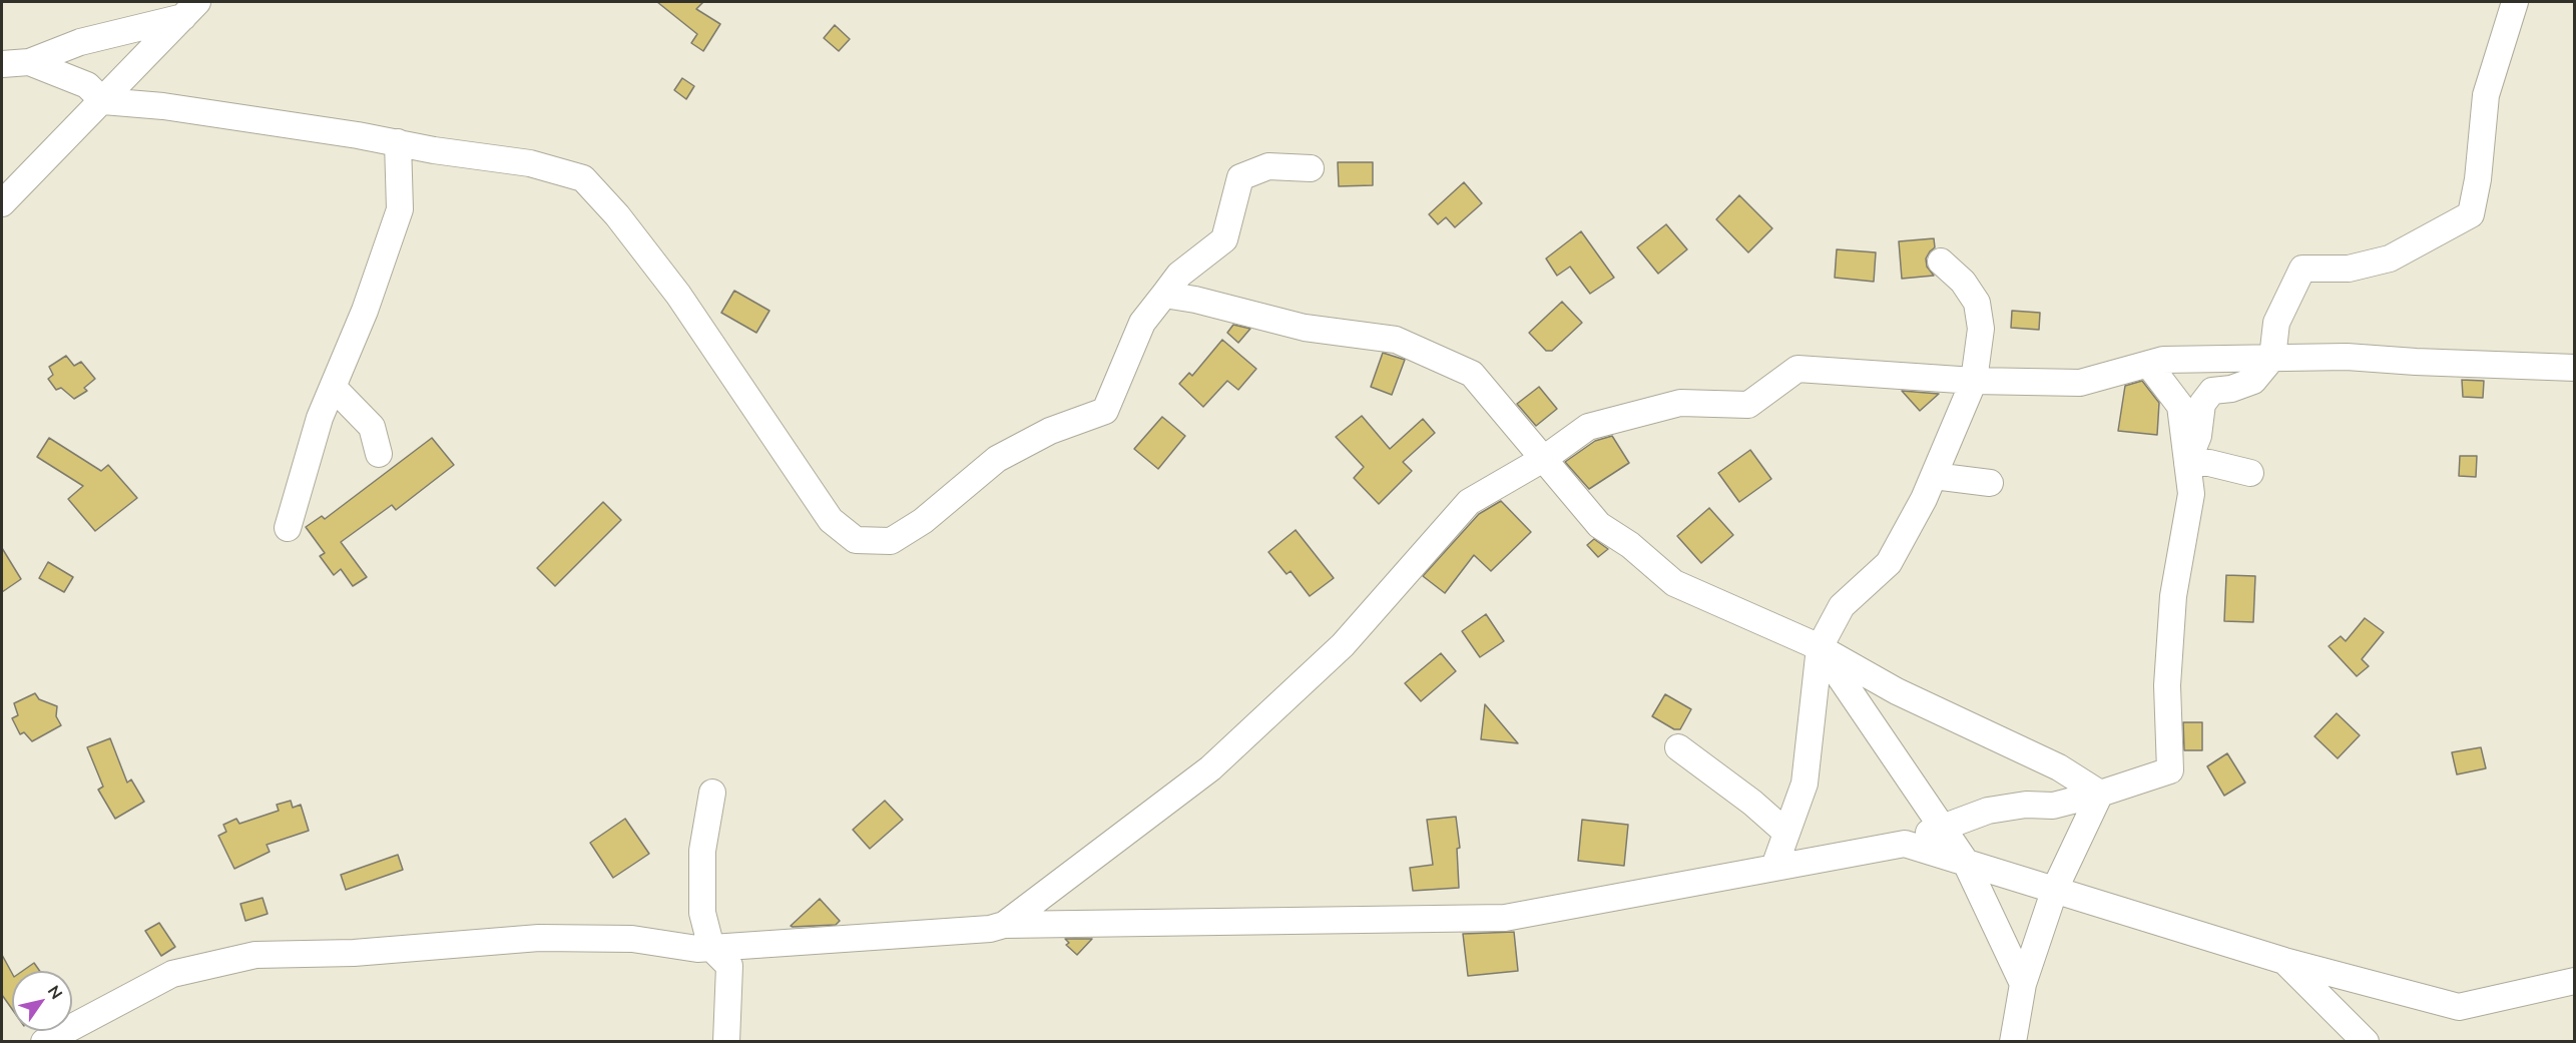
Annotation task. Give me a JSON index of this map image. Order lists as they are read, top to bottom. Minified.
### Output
{"north":"top right"}
